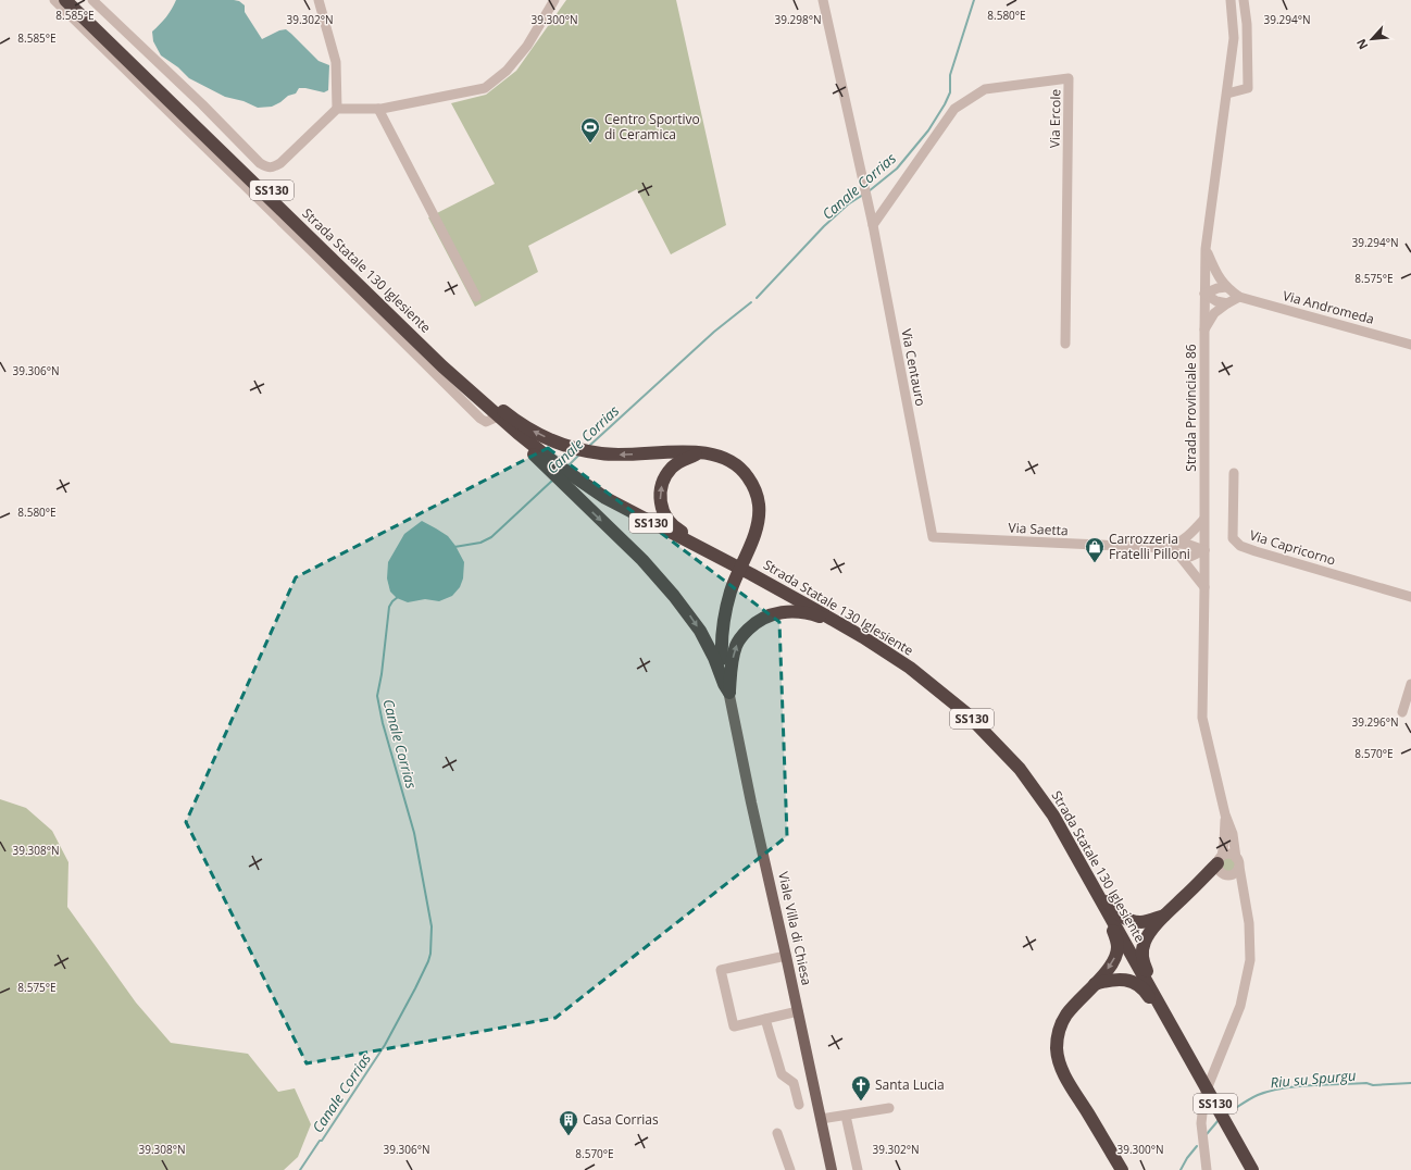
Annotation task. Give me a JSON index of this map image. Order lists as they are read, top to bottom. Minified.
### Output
{"streets":{"highway":["SS130","Strada Statale 130 Iglesiente"],"main road":["Viale Villa di Chiesa"],"street":["Via Ercole","Via Andromeda","Via Centauro","Strada Provinciale 86","Via Saetta","Via Capricorno"]},"crossings":[["Via Ercole","Via Centauro"],["Via Andromeda","Strada Provinciale 86"],["Via Centauro","Via Saetta"],["Strada Provinciale 86","Via Saetta"]],"water":["Canale Corrias","Riu su Spurgu"],"places":{"sports":["Centro Sportivo di Ceramica"],"shop":["Carrozzeria Fratelli Pilloni"],"church":["Santa Lucia"],"building":["Casa Corrias"]},"north":"bottom left","coordinates":["8.585°E","8.580°E","39.302°N","39.300°N","39.298°N","39.294°N","8.575°E","39.306°N","39.296°N","8.570°E","39.308°N"]}
